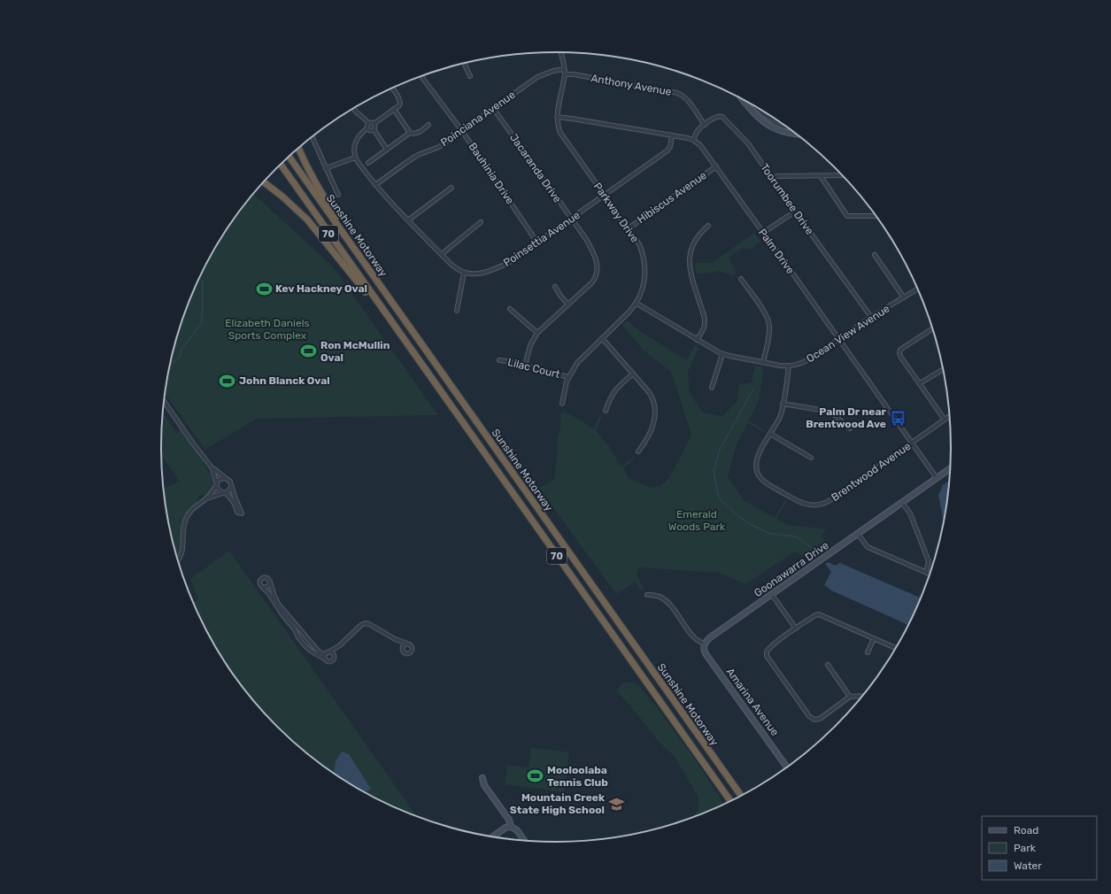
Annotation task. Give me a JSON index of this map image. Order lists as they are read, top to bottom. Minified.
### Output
{"streets":{"highway":["70","Sunshine Motorway"],"street":["Anthony Avenue","Poinciana Avenue","Jacaranda Drive","Bauhinia Drive","Hibiscus Avenue","Toorumbee Drive","Parkway Drive","Poinsettia Avenue","Palm Drive","Ocean View Avenue","Lilac Court","Brentwood Avenue","Goonawarra Drive","Amarina Avenue"]},"crossings":[["Anthony Avenue","Toorumbee Drive"],["Anthony Avenue","Parkway Drive"],["Poinciana Avenue","Jacaranda Drive"],["Poinciana Avenue","Bauhinia Drive"],["Poinciana Avenue","Parkway Drive"],["Jacaranda Drive","Poinsettia Avenue"],["Jacaranda Drive","Lilac Court"],["Bauhinia Drive","Poinsettia Avenue"],["Hibiscus Avenue","Parkway Drive"],["Hibiscus Avenue","Palm Drive"],["Toorumbee Drive","Palm Drive"],["Toorumbee Drive","Ocean View Avenue"],["Parkway Drive","Poinsettia Avenue"],["Parkway Drive","Ocean View Avenue"],["Parkway Drive","Lilac Court"],["Palm Drive","Ocean View Avenue"],["Palm Drive","Brentwood Avenue"],["Palm Drive","Goonawarra Drive"],["Ocean View Avenue","Brentwood Avenue"],["Goonawarra Drive","Amarina Avenue"]],"parks":["Elizabeth Daniels Sports Complex","Emerald Woods Park"],"places":{"sports":["Kev Hackney Oval","Ron McMullin Oval","John Blanck Oval","Mooloolaba Tennis Club"],"bus stop":["Palm Dr near Brentwood Ave"],"school or university":["Mountain Creek State High School"]},"legend":["Road","Park","Water"]}
